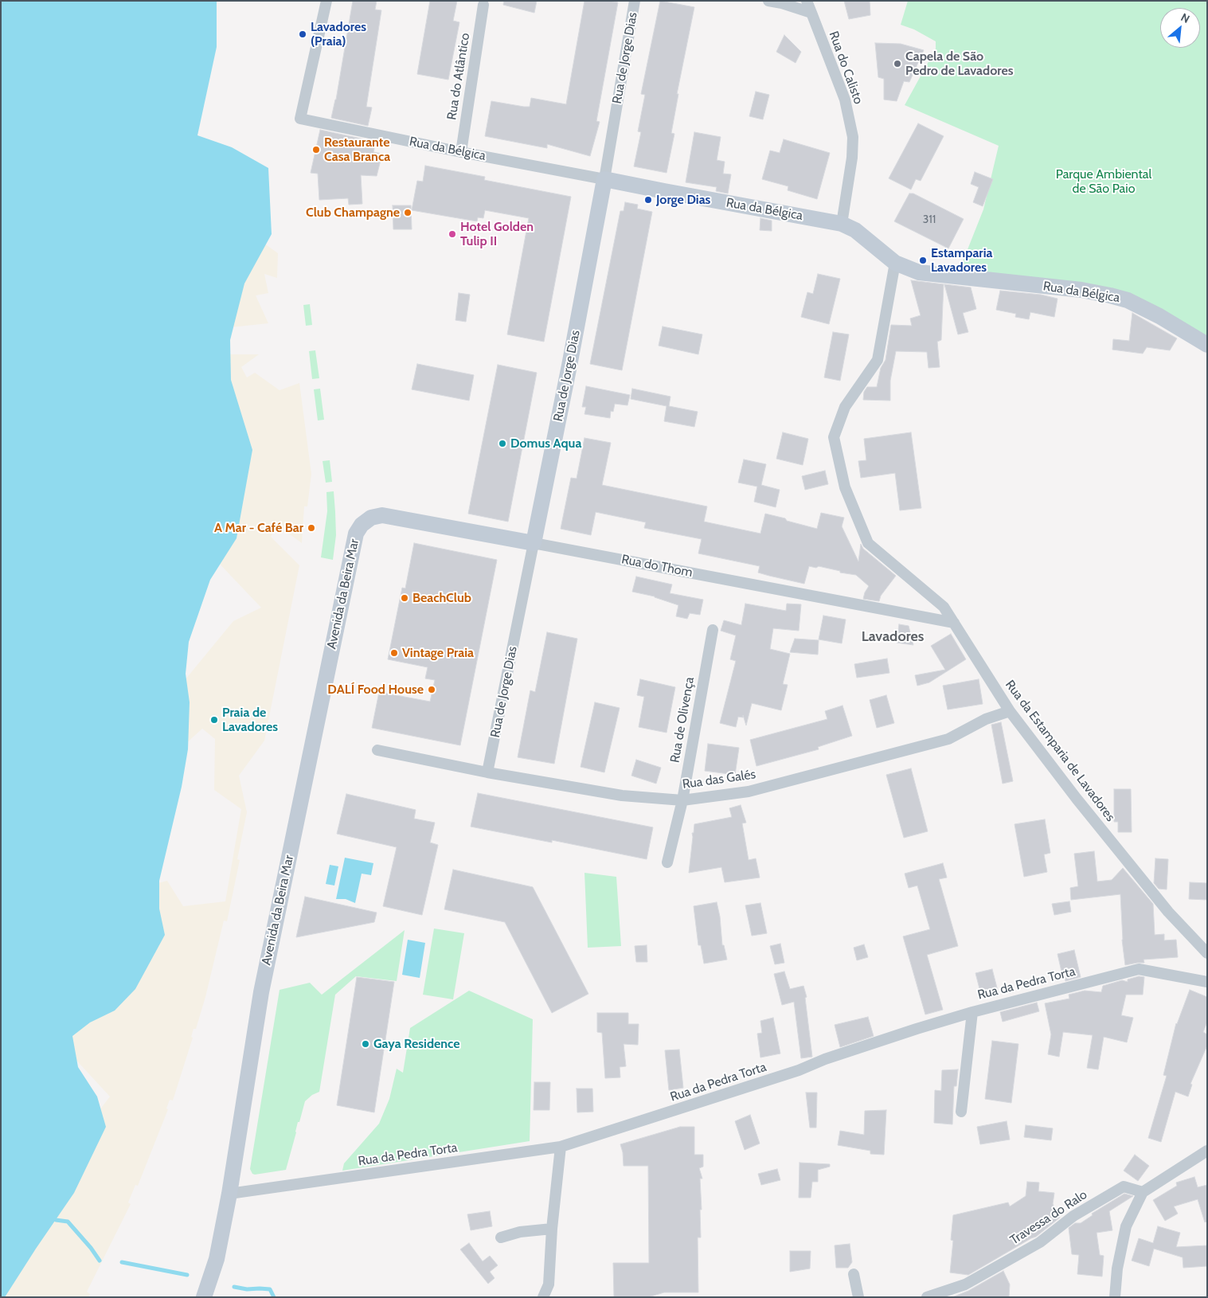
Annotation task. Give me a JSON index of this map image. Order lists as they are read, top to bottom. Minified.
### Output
{"streets":{"main road":["Rua de Jorge Dias","Rua da Bélgica","Rua do Thom","Avenida da Beira Mar"],"street":["Rua do Calisto","Rua do Atlântico","Rua de Olivença","Rua da Estamparia de Lavadores","Rua das Galés","Rua da Pedra Torta","Travessa do Ralo"]},"crossings":[["Rua de Jorge Dias","Rua da Bélgica"],["Rua de Jorge Dias","Rua do Thom"],["Rua de Jorge Dias","Rua das Galés"],["Rua do Calisto","Rua da Bélgica"],["Rua do Atlântico","Rua da Bélgica"],["Rua da Bélgica","Rua da Estamparia de Lavadores"],["Rua do Thom","Avenida da Beira Mar"],["Rua do Thom","Rua da Estamparia de Lavadores"],["Avenida da Beira Mar","Rua da Pedra Torta"],["Rua de Olivença","Rua das Galés"],["Rua da Estamparia de Lavadores","Rua das Galés"]],"districts":["Lavadores"],"parks":["Parque Ambiental de São Paio"],"places":["Lavadores (Praia)","Capela de São Pedro de Lavadores","Restaurante Casa Branca","Jorge Dias","Club Champagne","Hotel Golden Tulip II","Estamparia Lavadores","Domus Aqua","A Mar - Café Bar","BeachClub","Vintage Praia","DALÍ Food House","Praia de Lavadores","Gaya Residence"],"house_numbers":["311"],"north":"top right"}
